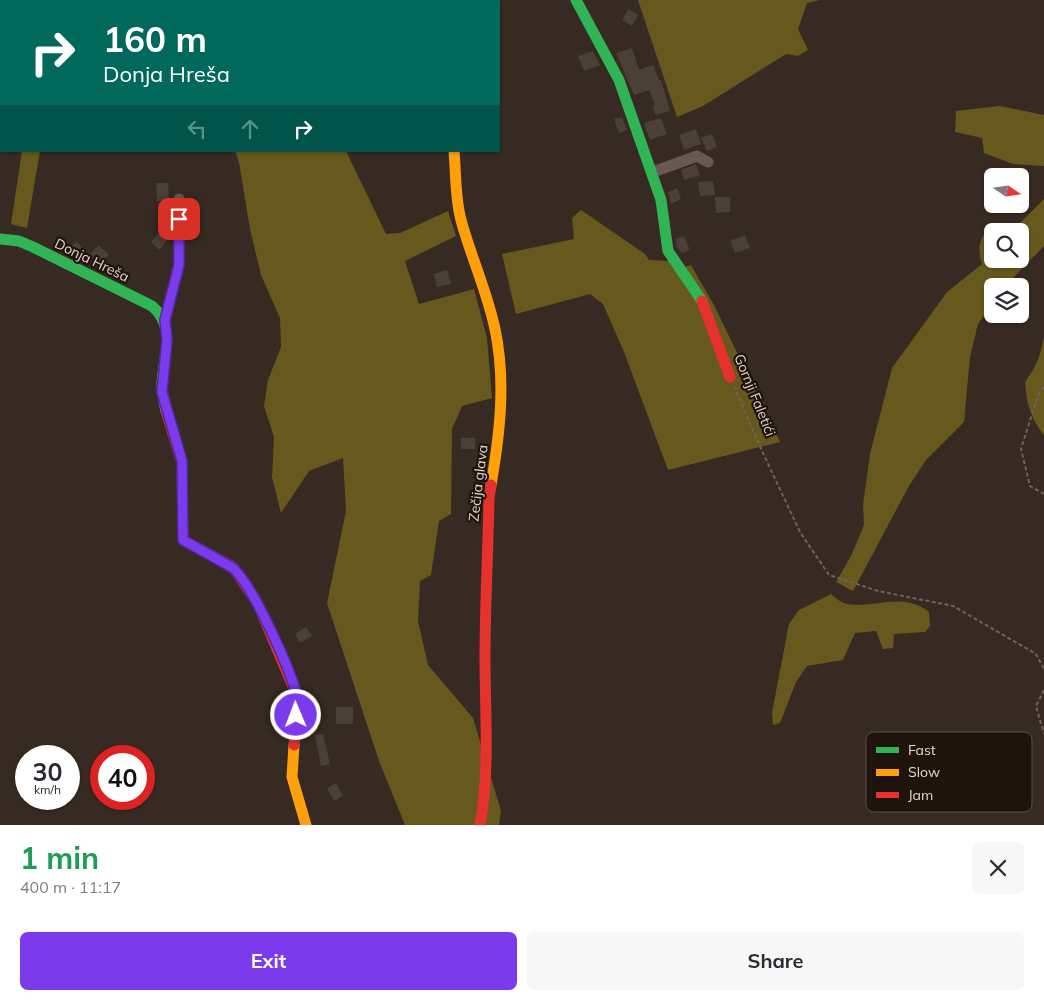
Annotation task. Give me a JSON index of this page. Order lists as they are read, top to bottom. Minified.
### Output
{"streets":{"street":["Donja Hreša","Gornji Faletići","Zečija glava"]},"legend":["Fast","Slow","Jam"],"north":"right","page":{"turn":["160 m","Donja Hreša"],"speed":"30 km/h","limit":"40","heading":["1 min","400 m · 11:17"],"buttons":["Exit","Share"]}}
